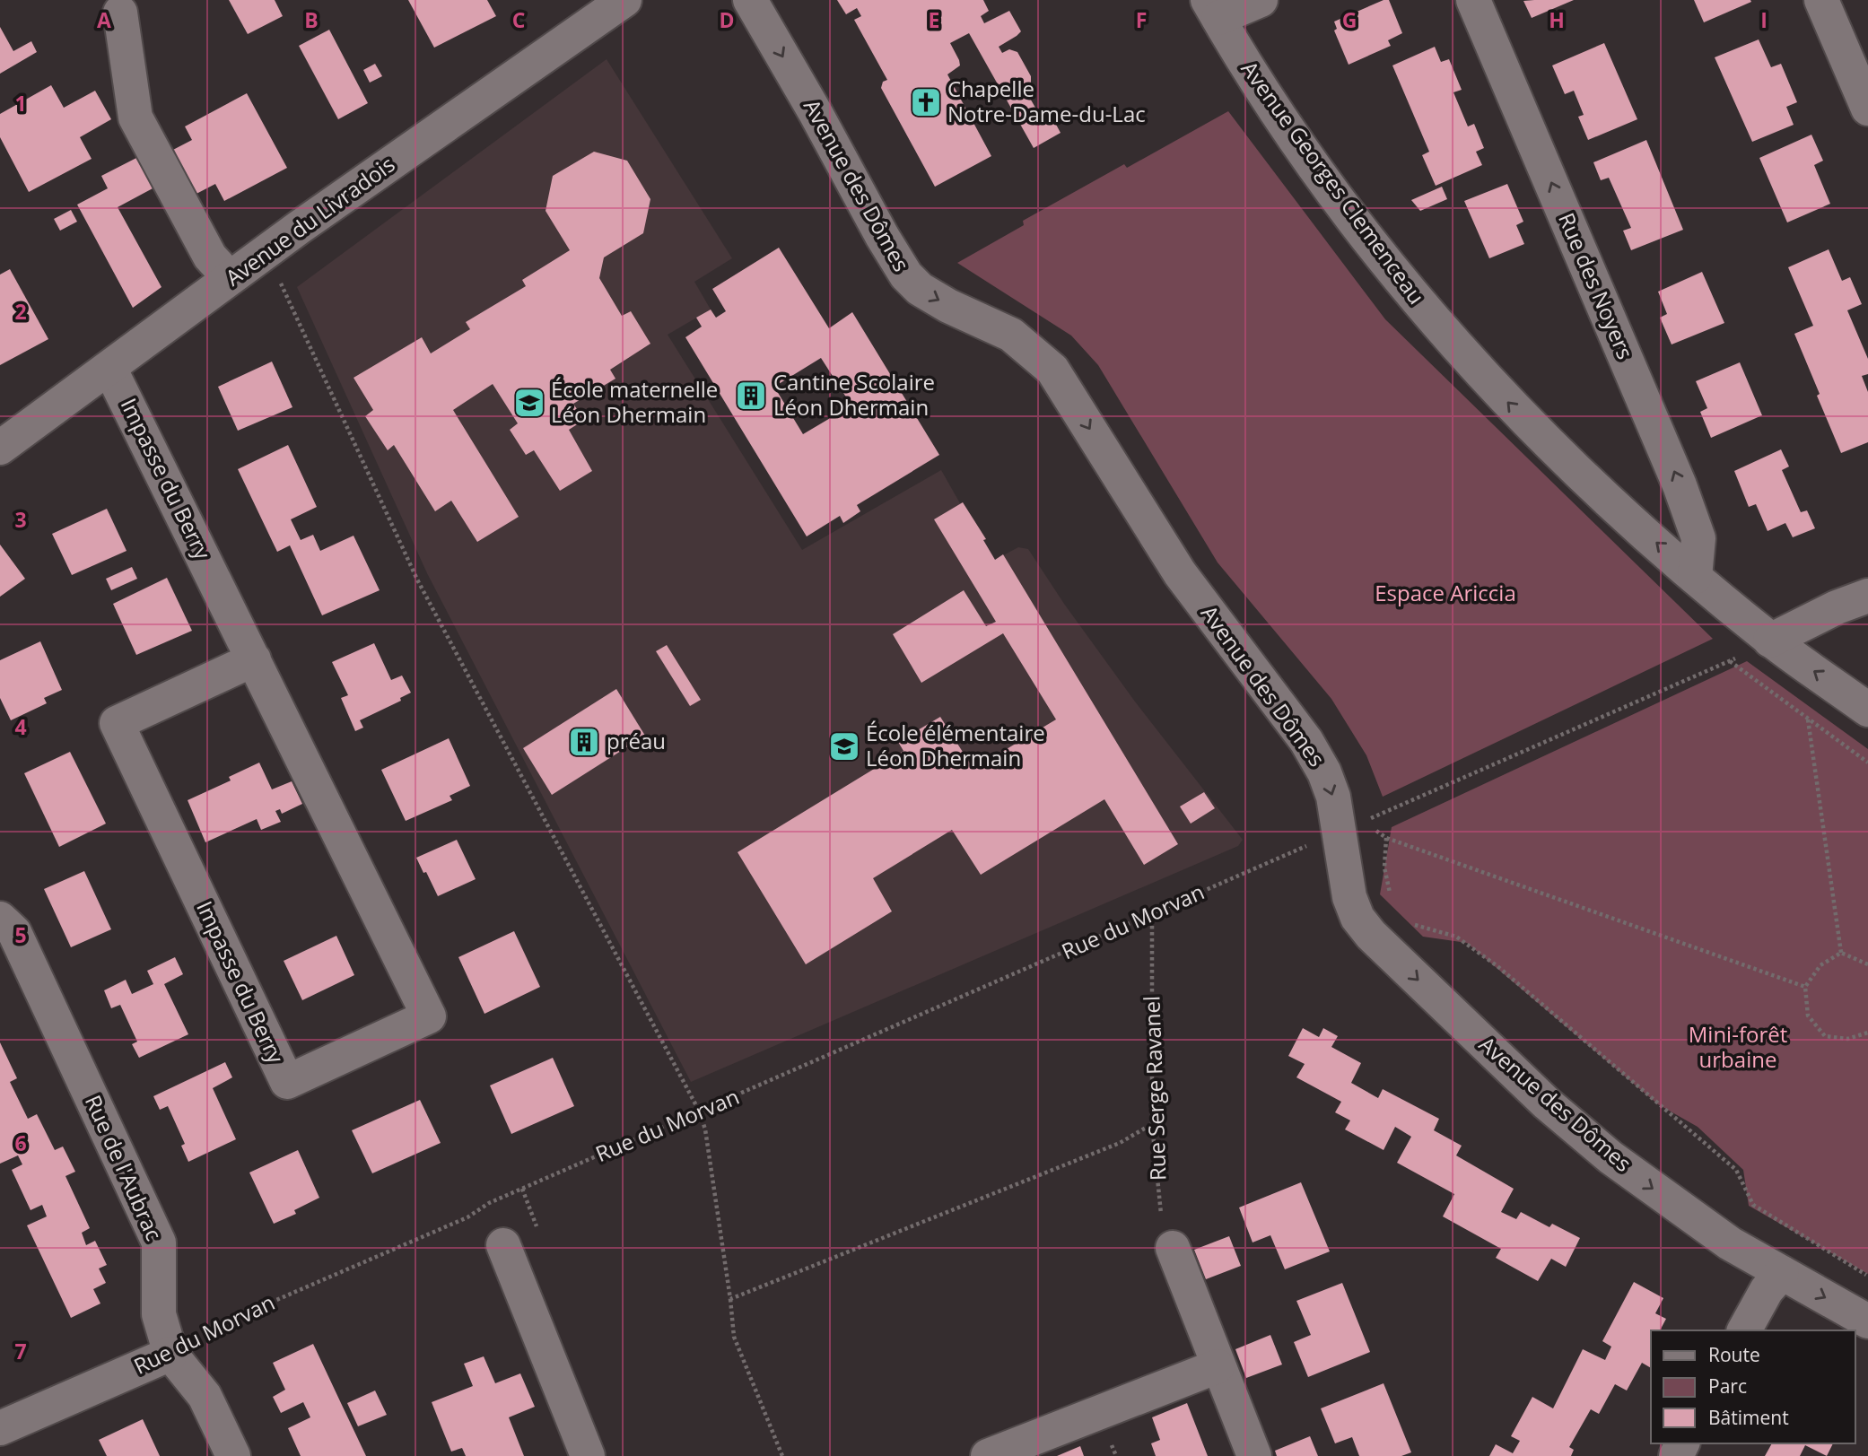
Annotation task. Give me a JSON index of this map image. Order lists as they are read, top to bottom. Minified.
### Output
{"streets":{"street":["Avenue Georges Clemenceau","Avenue des Dômes","Avenue du Livradois","Rue des Noyers","Impasse du Berry","Rue du Morvan","Rue de l'Aubrac"],"path":["Rue Serge Ravanel"]},"crossings":[["Avenue Georges Clemenceau","Rue des Noyers"],["Avenue Georges Clemenceau","Rue du Morvan"],["Avenue des Dômes","Rue du Morvan"],["Avenue du Livradois","Impasse du Berry"],["Rue du Morvan","Rue Serge Ravanel"],["Rue du Morvan","Rue de l'Aubrac"]],"one_way":["Avenue Georges Clemenceau","Avenue des Dômes","Rue des Noyers"],"parks":["Espace Ariccia","Mini-forêt urbaine"],"places":{"church":["Chapelle Notre-Dame-du-Lac"],"building":["Cantine Scolaire Léon Dhermain","préau"],"school or university":["École maternelle Léon Dhermain","École élémentaire Léon Dhermain"]},"legend":["Route","Parc","Bâtiment"],"grid":{"columns":["A","B","C","D","E","F","G","H","I"],"rows":["1","2","3","4","5","6","7"]}}
